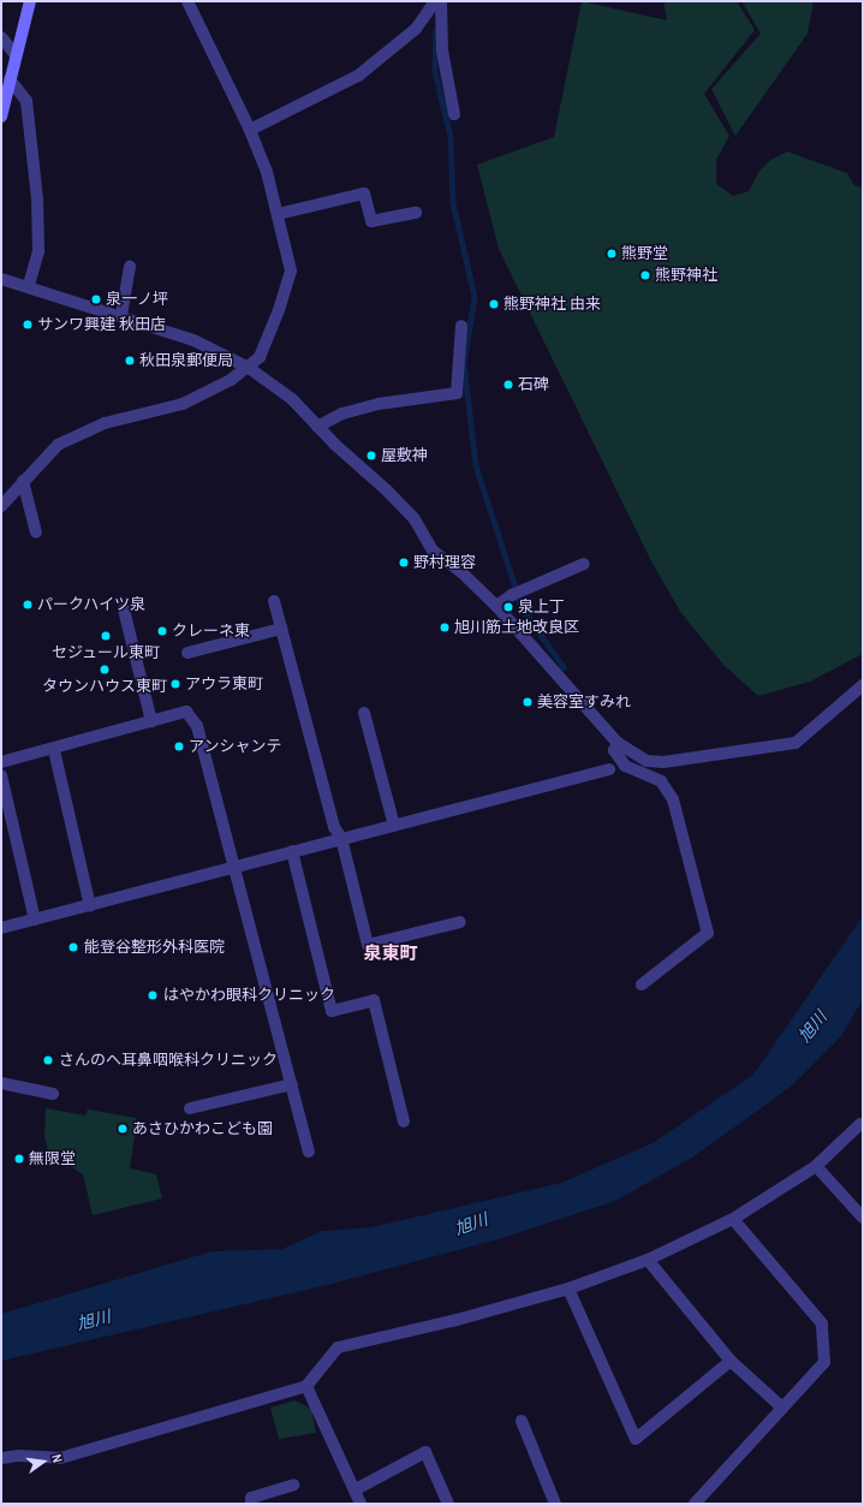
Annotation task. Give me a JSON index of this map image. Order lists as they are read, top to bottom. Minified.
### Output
{"districts":["泉東町"],"water":["旭川"],"places":["熊野堂","熊野神社","泉一ノ坪","熊野神社 由来","サンワ興建 秋田店","秋田泉郵便局","石碑","屋敷神","野村理容","パークハイツ泉","泉上丁","旭川筋土地改良区","クレーネ東","セジュール東町","タウンハウス東町","アウラ東町","美容室すみれ","アンシャンテ","能登谷整形外科医院","はやかわ眼科クリニック","さんのへ耳鼻咽喉科クリニック","あさひかわこども園","無限堂"],"north":"right"}
